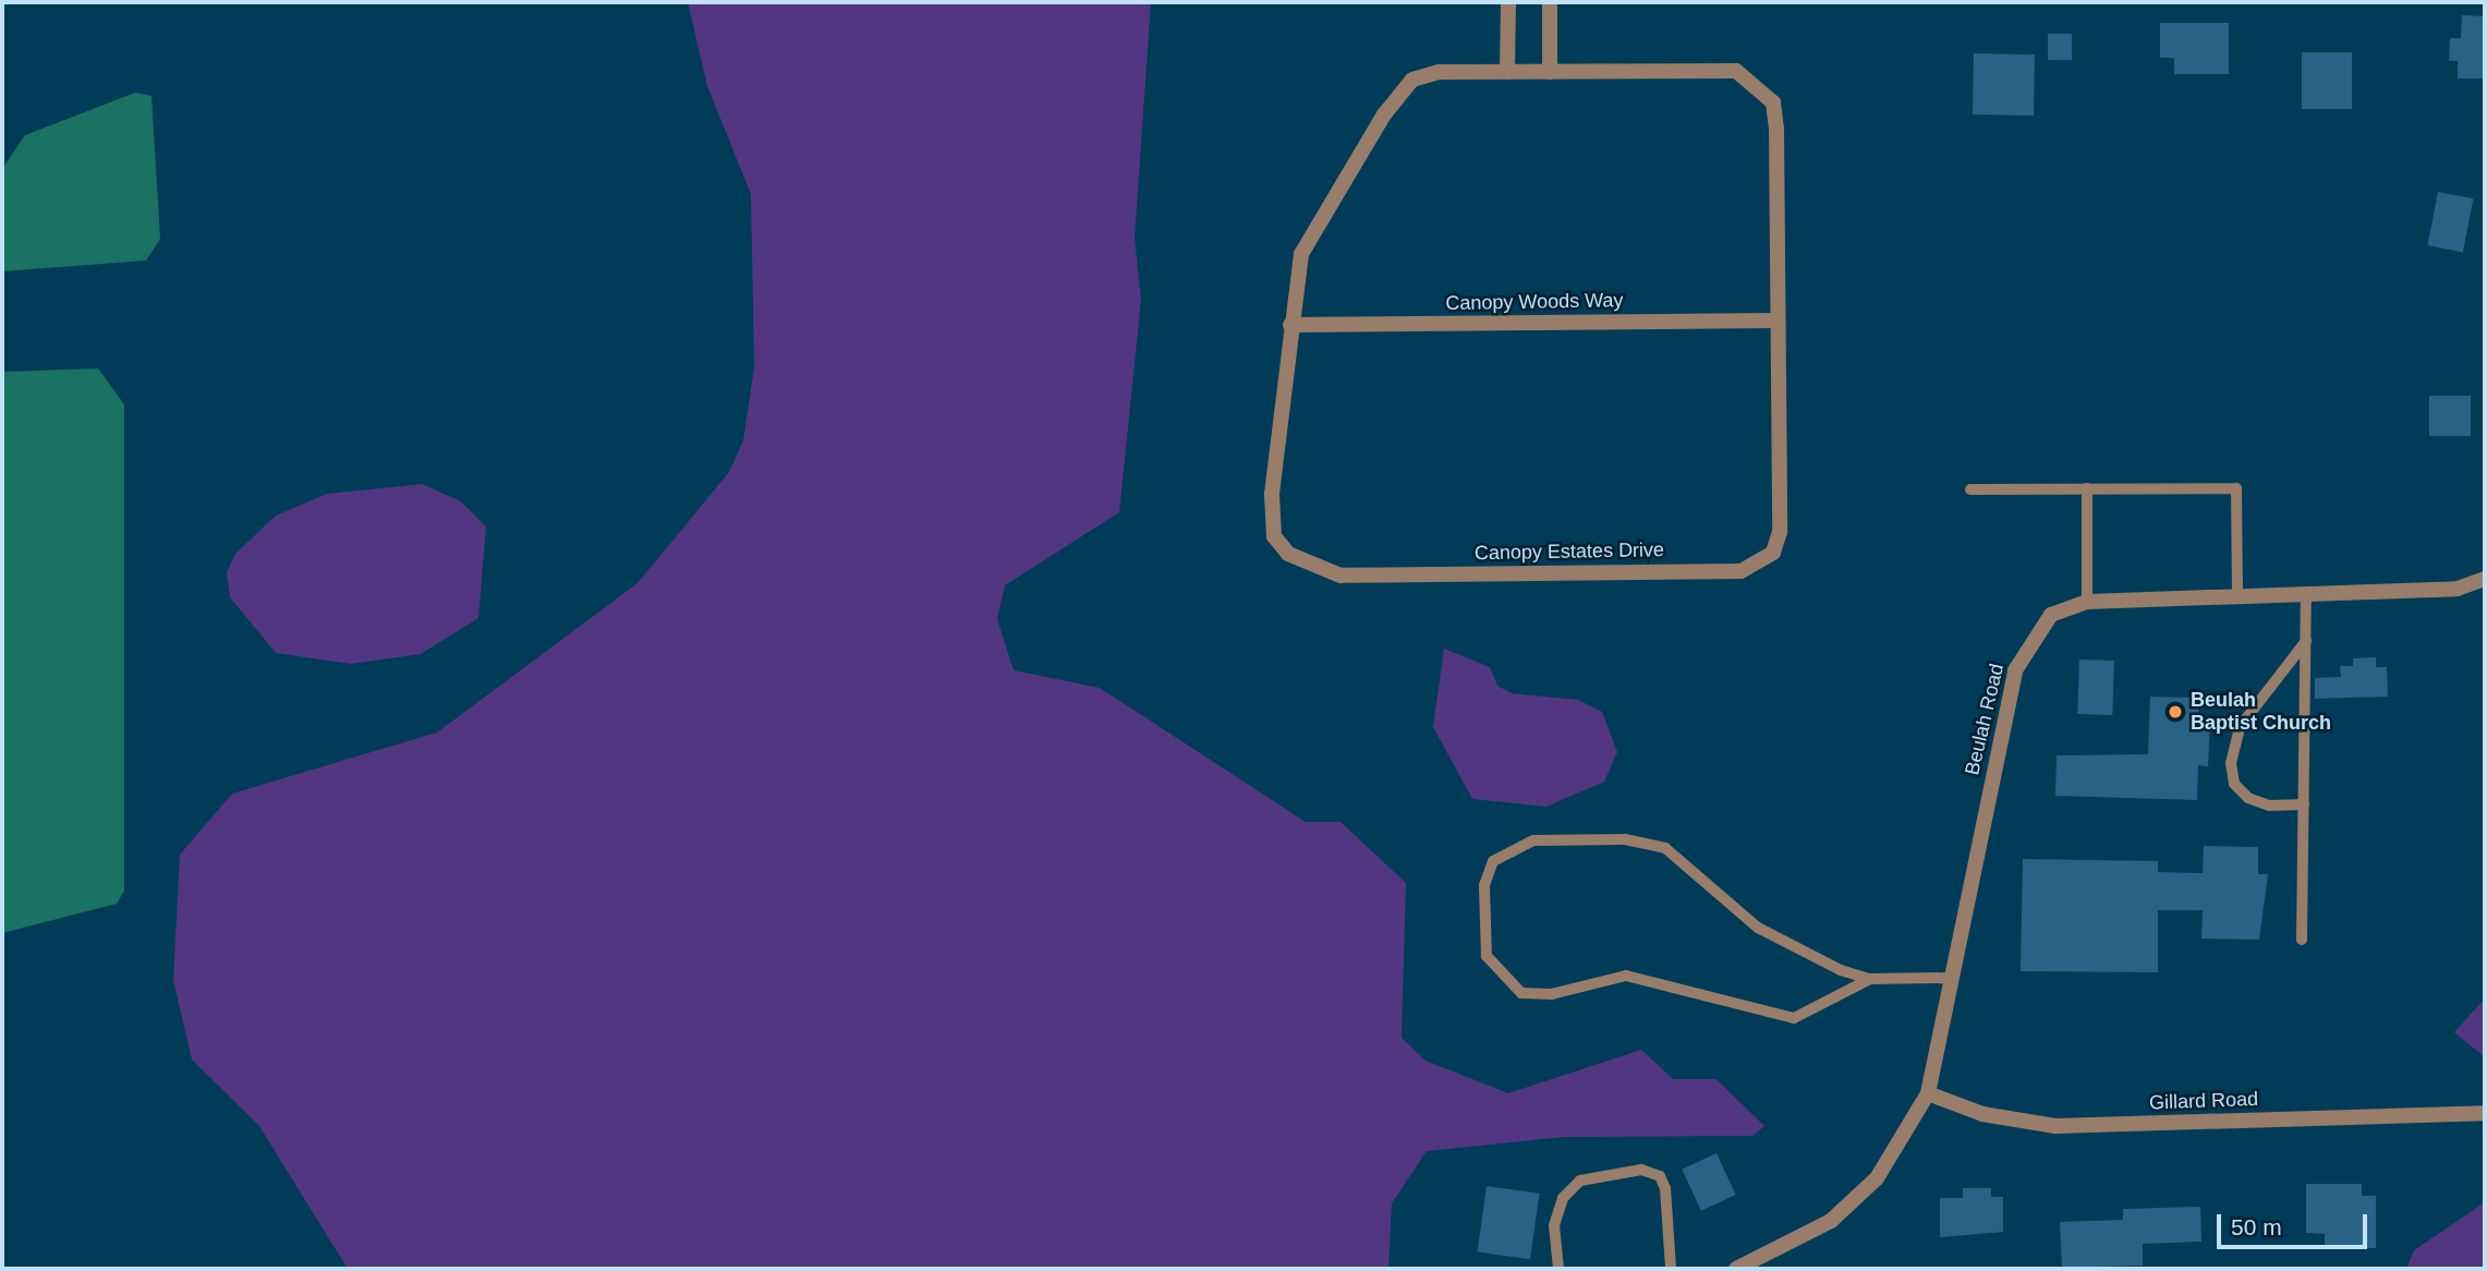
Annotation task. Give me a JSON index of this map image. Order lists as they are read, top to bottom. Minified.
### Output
{"streets":{"street":["Canopy Woods Way","Canopy Estates Drive","Beulah Road","Gillard Road"]},"crossings":[["Canopy Woods Way","Canopy Estates Drive"],["Beulah Road","Gillard Road"]],"places":["Beulah Baptist Church"],"scale_bar":"50 m"}
